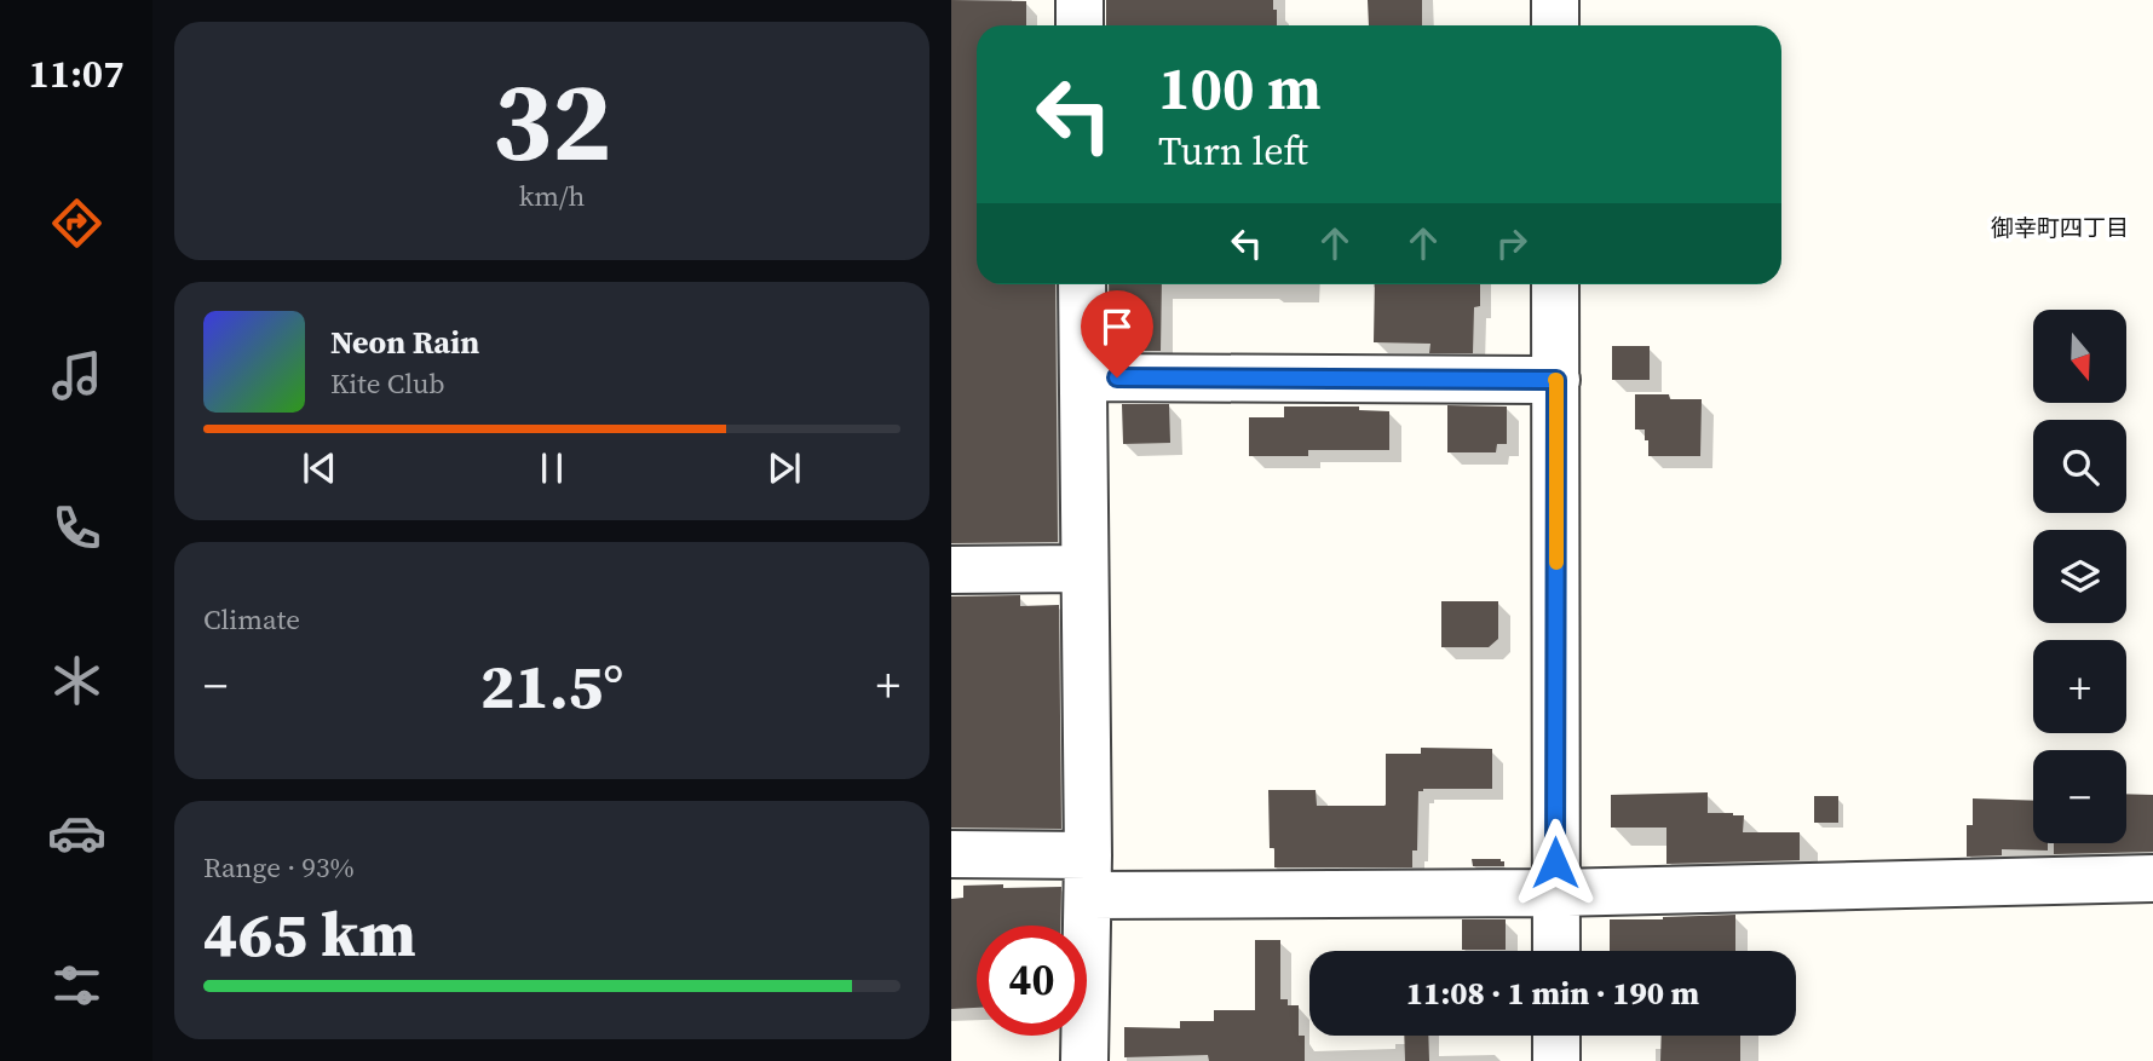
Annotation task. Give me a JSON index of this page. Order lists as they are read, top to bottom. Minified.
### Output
{"districts":["御幸町四丁目"],"north":"bottom","page":{"tabs":"11:07","tile":[["32","km/h"],"Climate",["Range · 93%","465 km"]],"turn":["100 m","Turn left"],"map_buttons":["+","−"],"song":["Neon Rain","Kite Club"],"heat":["−","21.5°","+"],"limit":"40","trip":"11:08 · 1 min · 190 m"}}
